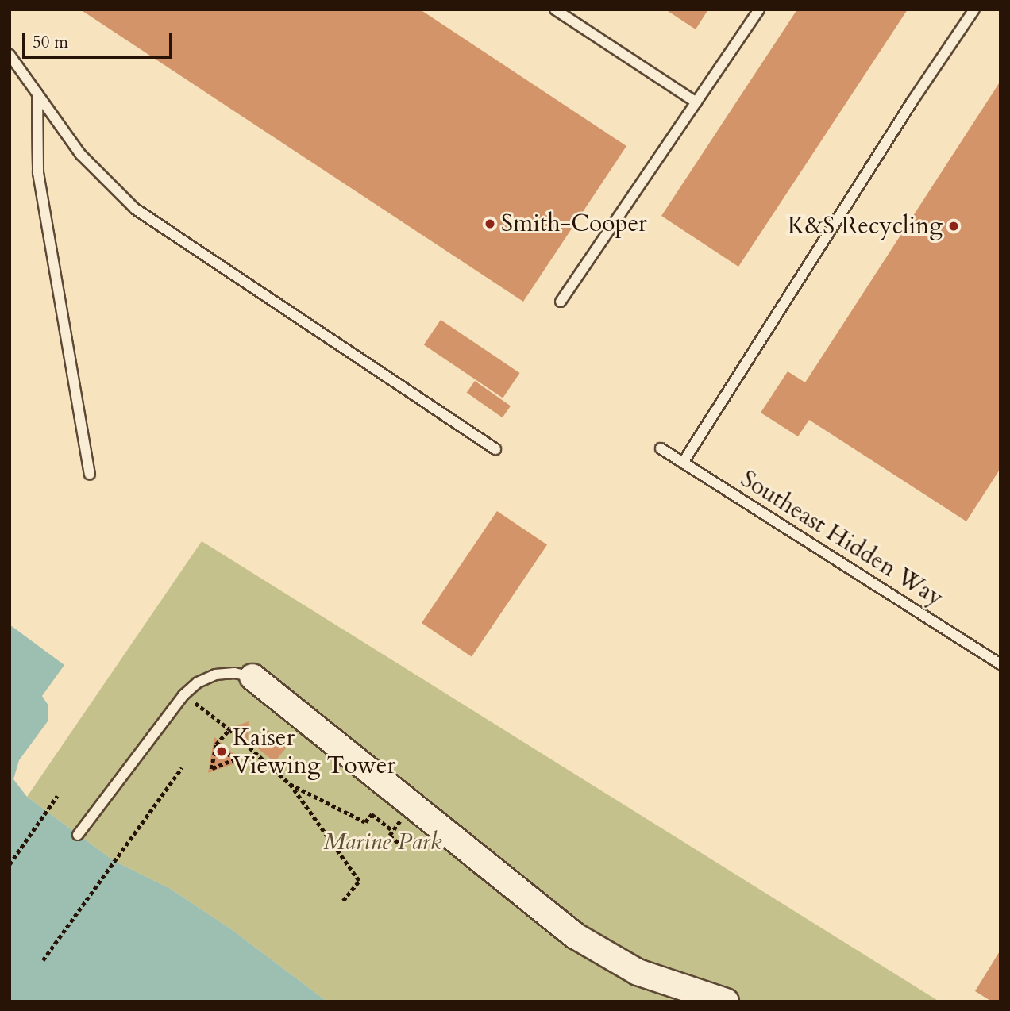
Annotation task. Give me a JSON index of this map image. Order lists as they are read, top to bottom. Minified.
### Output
{"streets":{"lane":["Southeast Hidden Way"]},"parks":["Marine Park"],"places":["Smith-Cooper","K&S Recycling","Kaiser Viewing Tower"],"scale_bar":"50 m"}
